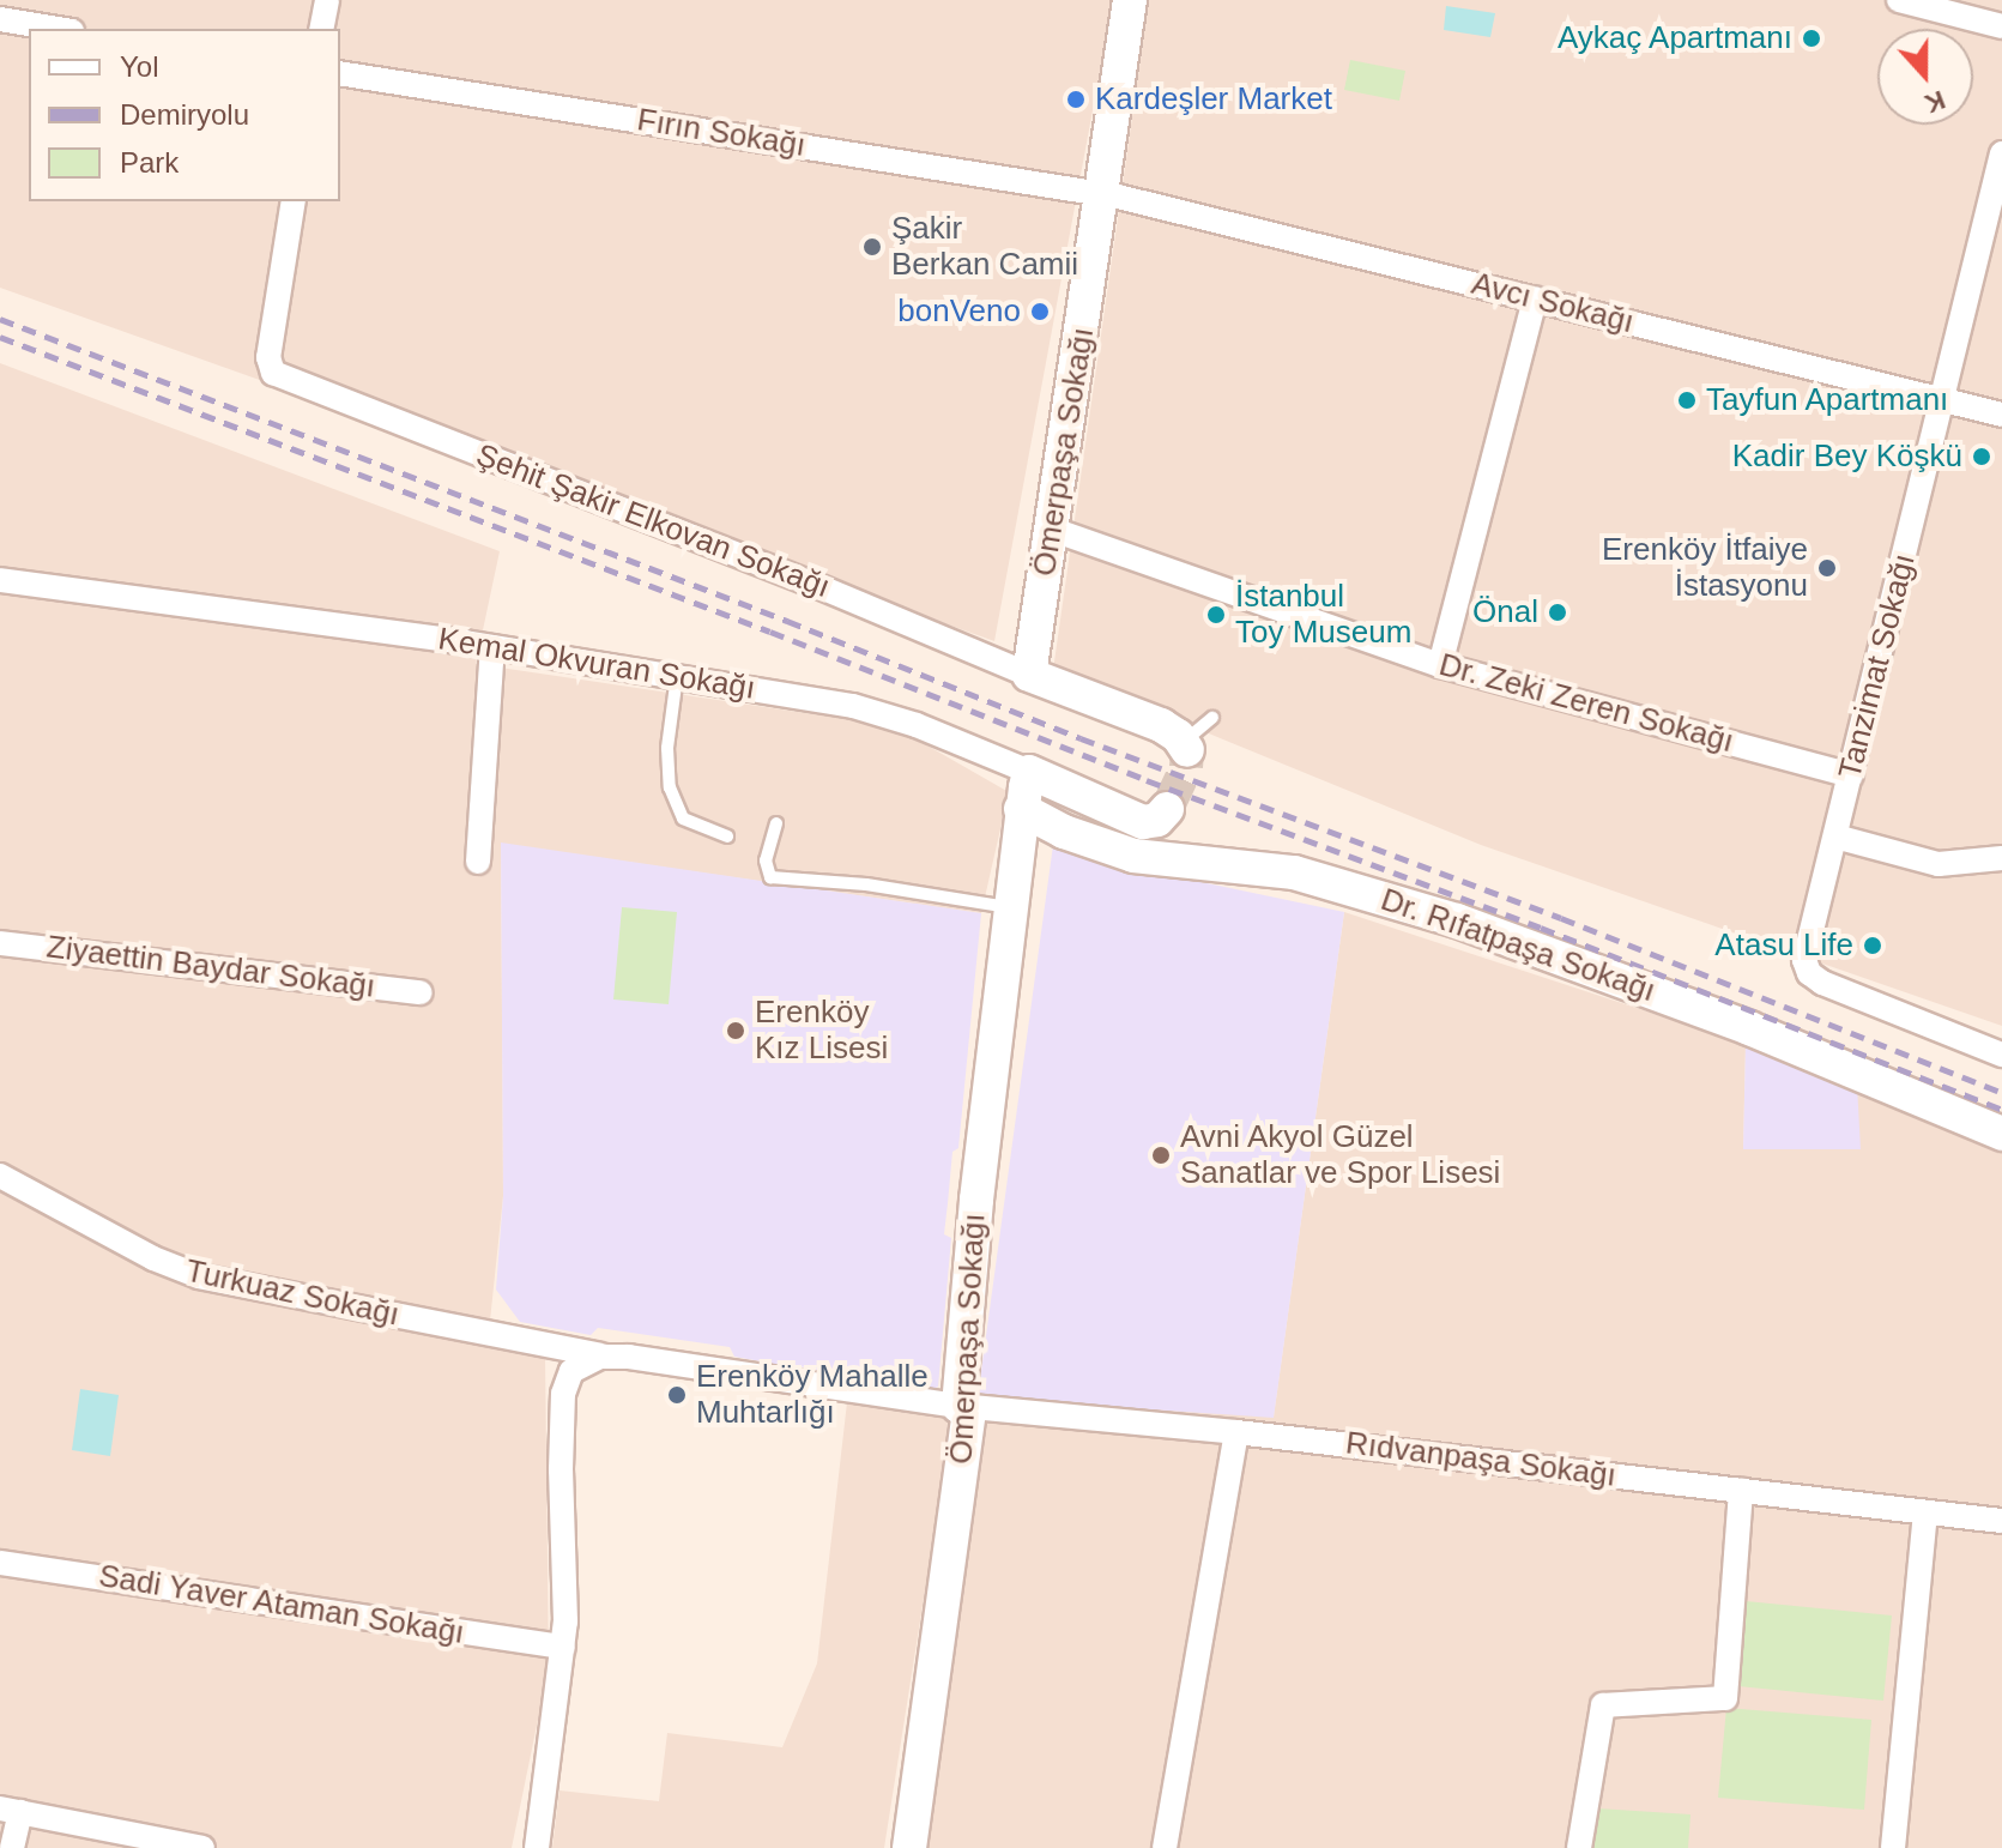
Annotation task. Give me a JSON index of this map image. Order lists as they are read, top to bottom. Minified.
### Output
{"streets":{"street":["Fırın Sokağı","Avcı Sokağı","Ömerpaşa Sokağı","Şehit Şakir Elkovan Sokağı","Kemal Okvuran Sokağı","Tanzimat Sokağı","Dr. Zeki Zeren Sokağı","Dr. Rıfatpaşa Sokağı","Ziyaettin Baydar Sokağı","Turkuaz Sokağı","Rıdvanpaşa Sokağı","Sadi Yaver Ataman Sokağı"]},"crossings":[["Fırın Sokağı","Avcı Sokağı"],["Fırın Sokağı","Ömerpaşa Sokağı"],["Avcı Sokağı","Ömerpaşa Sokağı"],["Avcı Sokağı","Tanzimat Sokağı"],["Ömerpaşa Sokağı","Şehit Şakir Elkovan Sokağı"],["Ömerpaşa Sokağı","Kemal Okvuran Sokağı"],["Ömerpaşa Sokağı","Dr. Zeki Zeren Sokağı"],["Ömerpaşa Sokağı","Dr. Rıfatpaşa Sokağı"],["Ömerpaşa Sokağı","Turkuaz Sokağı"],["Ömerpaşa Sokağı","Rıdvanpaşa Sokağı"],["Tanzimat Sokağı","Dr. Zeki Zeren Sokağı"],["Turkuaz Sokağı","Rıdvanpaşa Sokağı"]],"places":["Aykaç Apartmanı","Kardeşler Market","Şakir Berkan Camii","bonVeno","Tayfun Apartmanı","Kadir Bey Köşkü","Erenköy İtfaiye İstasyonu","Önal","İstanbul Toy Museum","Atasu Life","Erenköy Kız Lisesi","Avni Akyol Güzel Sanatlar ve Spor Lisesi","Erenköy Mahalle Muhtarlığı"],"legend":["Yol","Demiryolu","Park"],"north":"bottom"}
